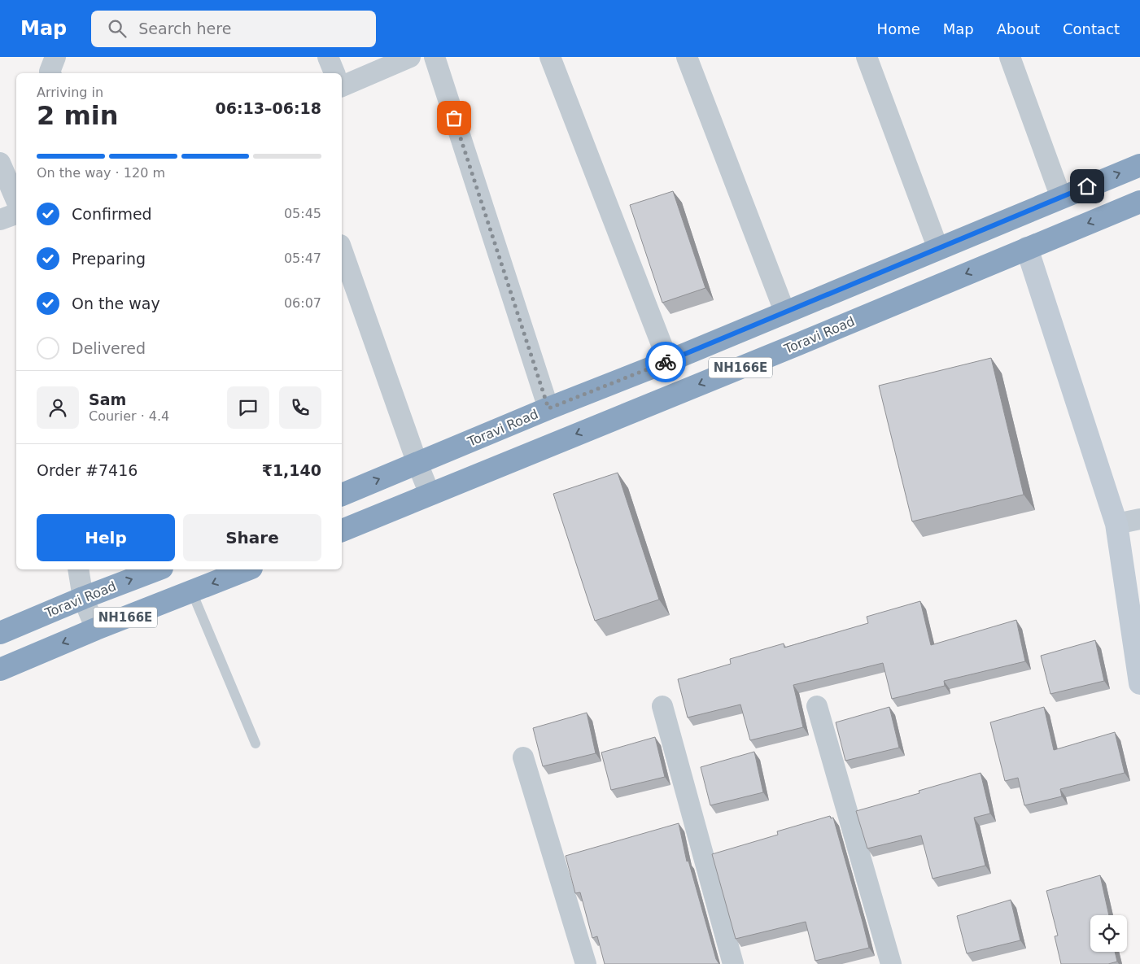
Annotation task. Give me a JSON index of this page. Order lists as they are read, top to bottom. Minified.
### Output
{"streets":{"highway":["Toravi Road","NH166E"]},"page":{"header":"Map","search":"Search here","nav":["Home","Map","About","Contact"],"heading":["2 min","Arriving in","06:13–06:18"],"panel":["Sam","Courier · 4.4","Order #7416","₹1,140"],"bar":"On the way · 120 m","list":[["Confirmed","05:45"],["Preparing","05:47"],["On the way","06:07"],"Delivered"],"buttons":["Help","Share"]}}
